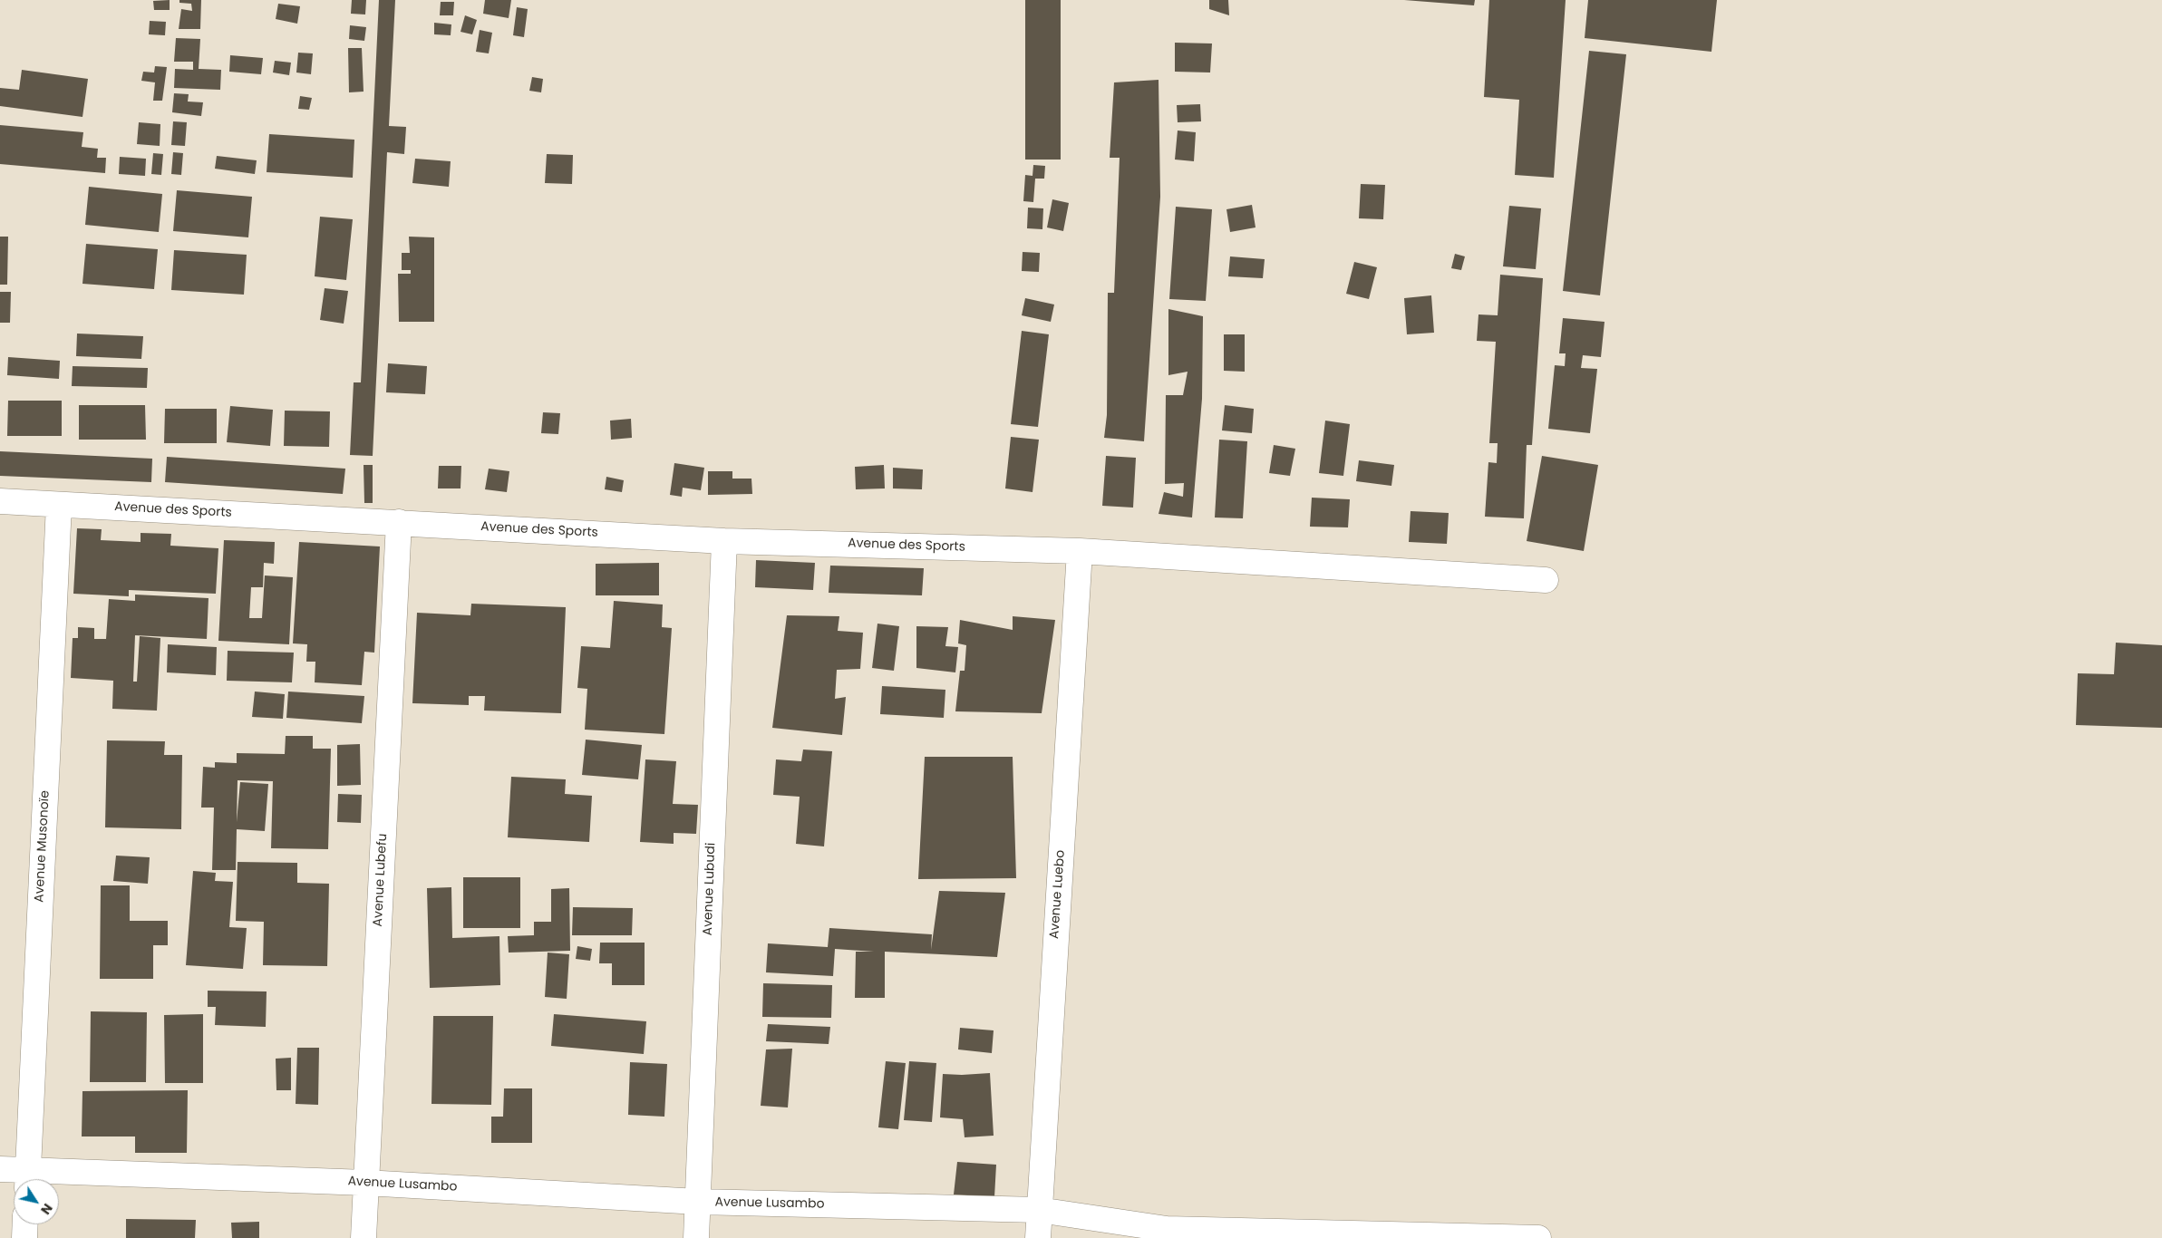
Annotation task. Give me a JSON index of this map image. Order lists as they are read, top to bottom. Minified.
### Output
{"streets":{"street":["Avenue des Sports","Avenue Musonoïe","Avenue Lubefu","Avenue Lubudi","Avenue Luebo","Avenue Lusambo"]},"crossings":[["Avenue des Sports","Avenue Musonoïe"],["Avenue des Sports","Avenue Lubefu"],["Avenue des Sports","Avenue Lubudi"],["Avenue des Sports","Avenue Luebo"],["Avenue Musonoïe","Avenue Lusambo"],["Avenue Lubefu","Avenue Lusambo"],["Avenue Lubudi","Avenue Lusambo"],["Avenue Luebo","Avenue Lusambo"]],"north":"bottom right"}
